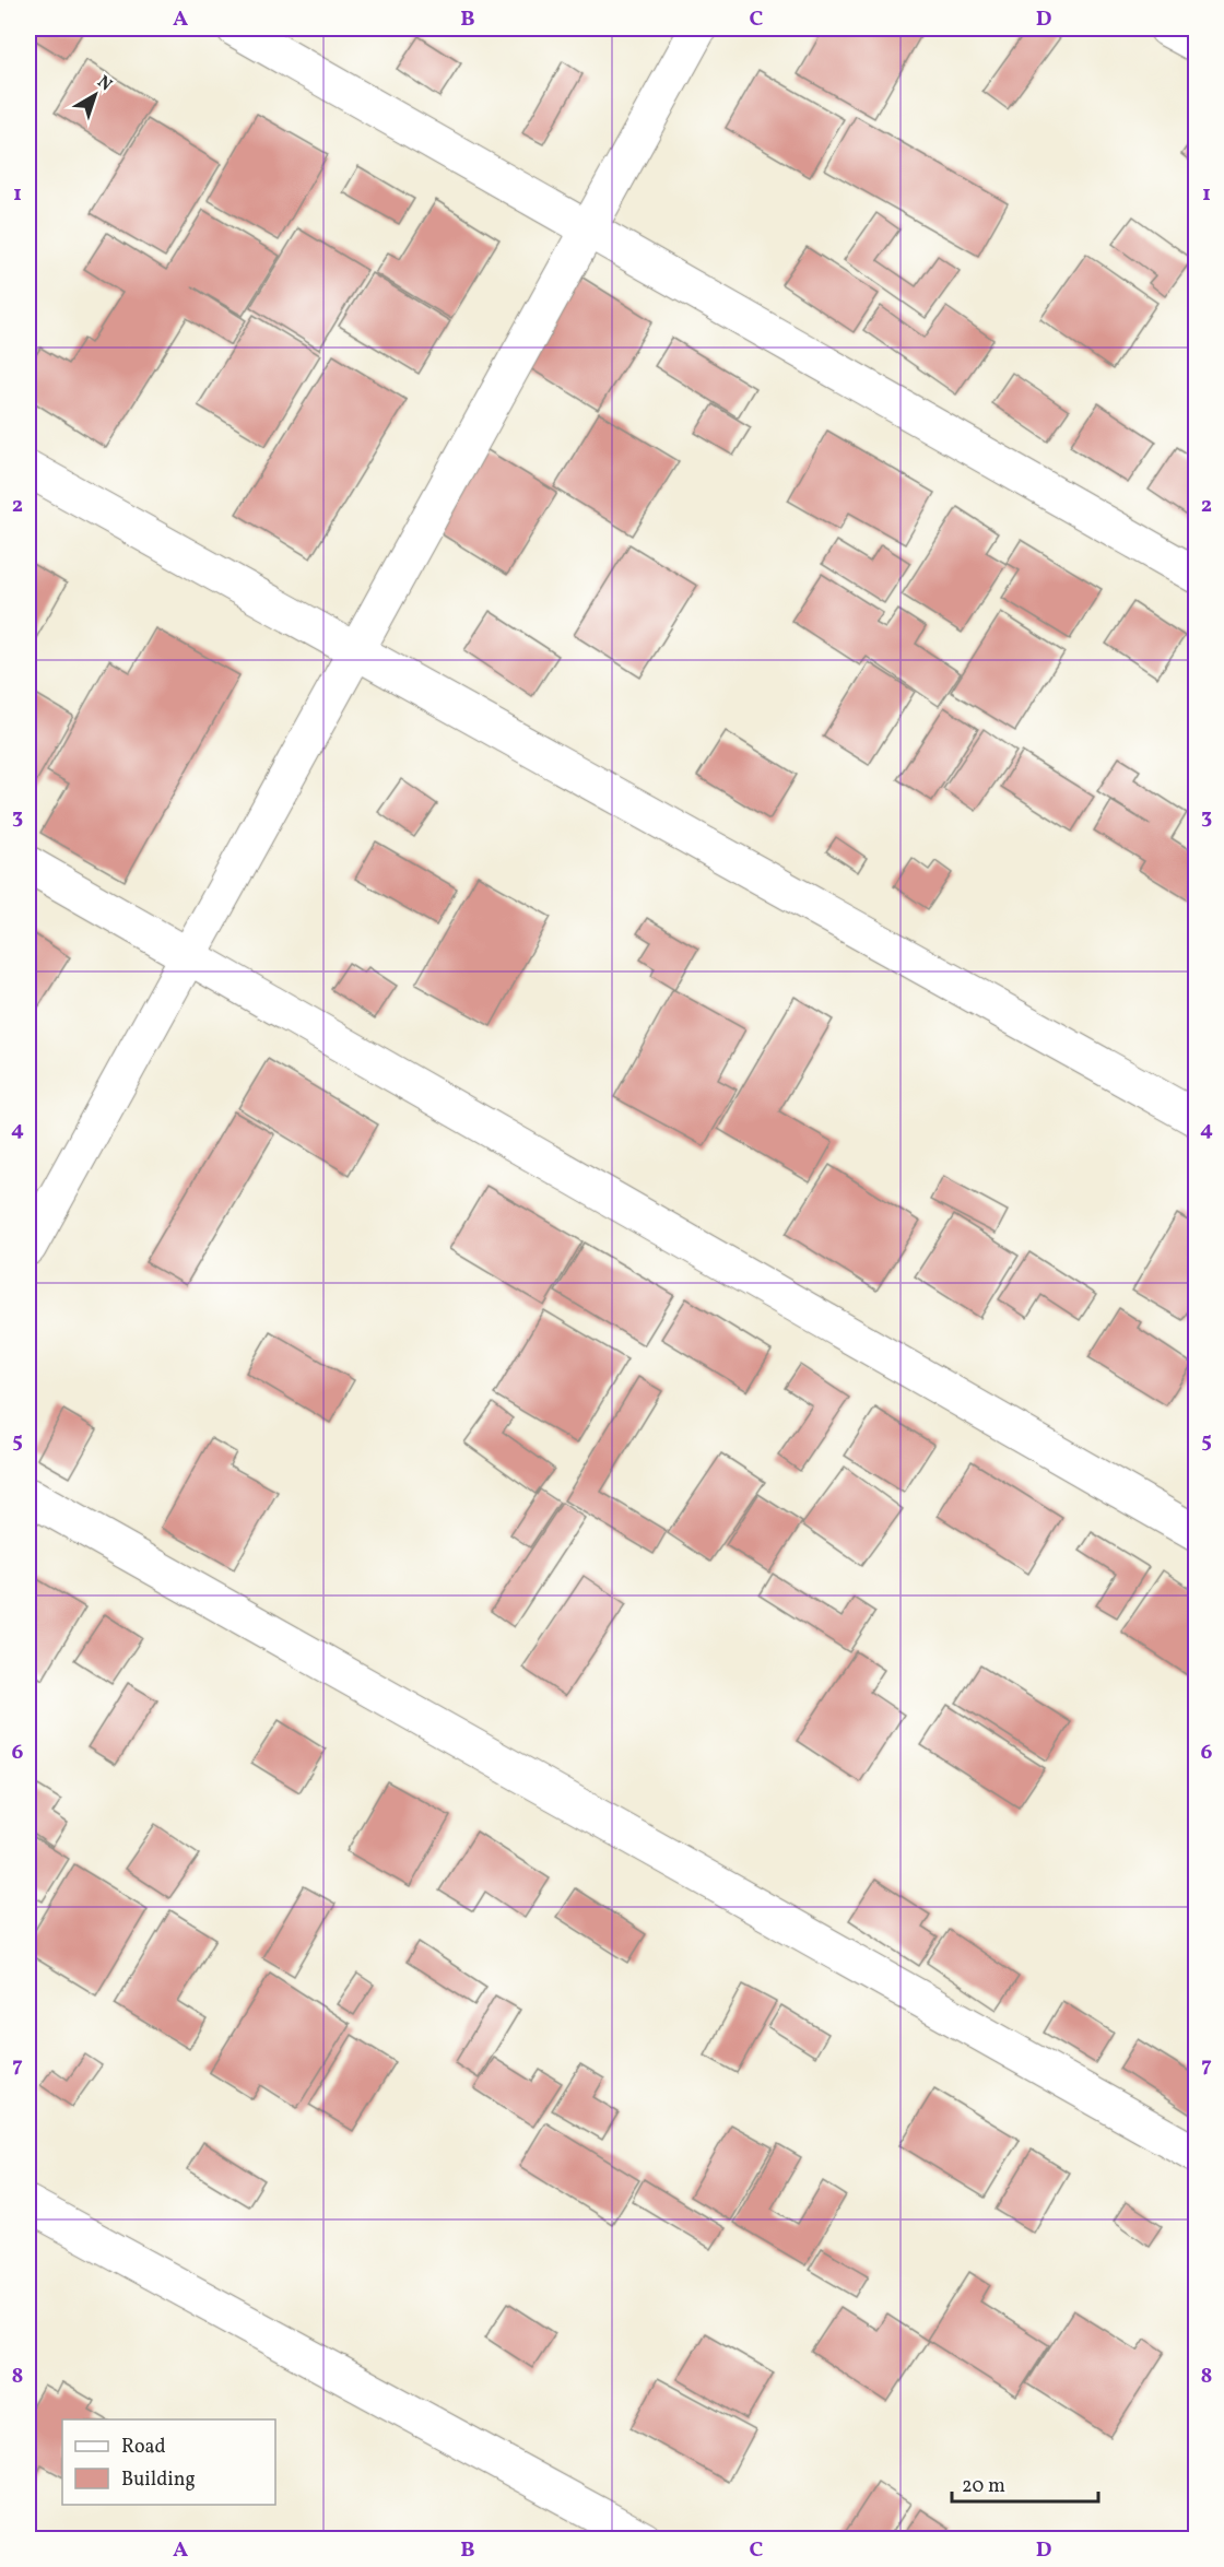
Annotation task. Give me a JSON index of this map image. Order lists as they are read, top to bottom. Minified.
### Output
{"legend":["Road","Building"],"scale_bar":"20 m","north":"top right","grid":{"columns":["A","B","C","D"],"rows":["1","2","3","4","5","6","7","8"]}}
